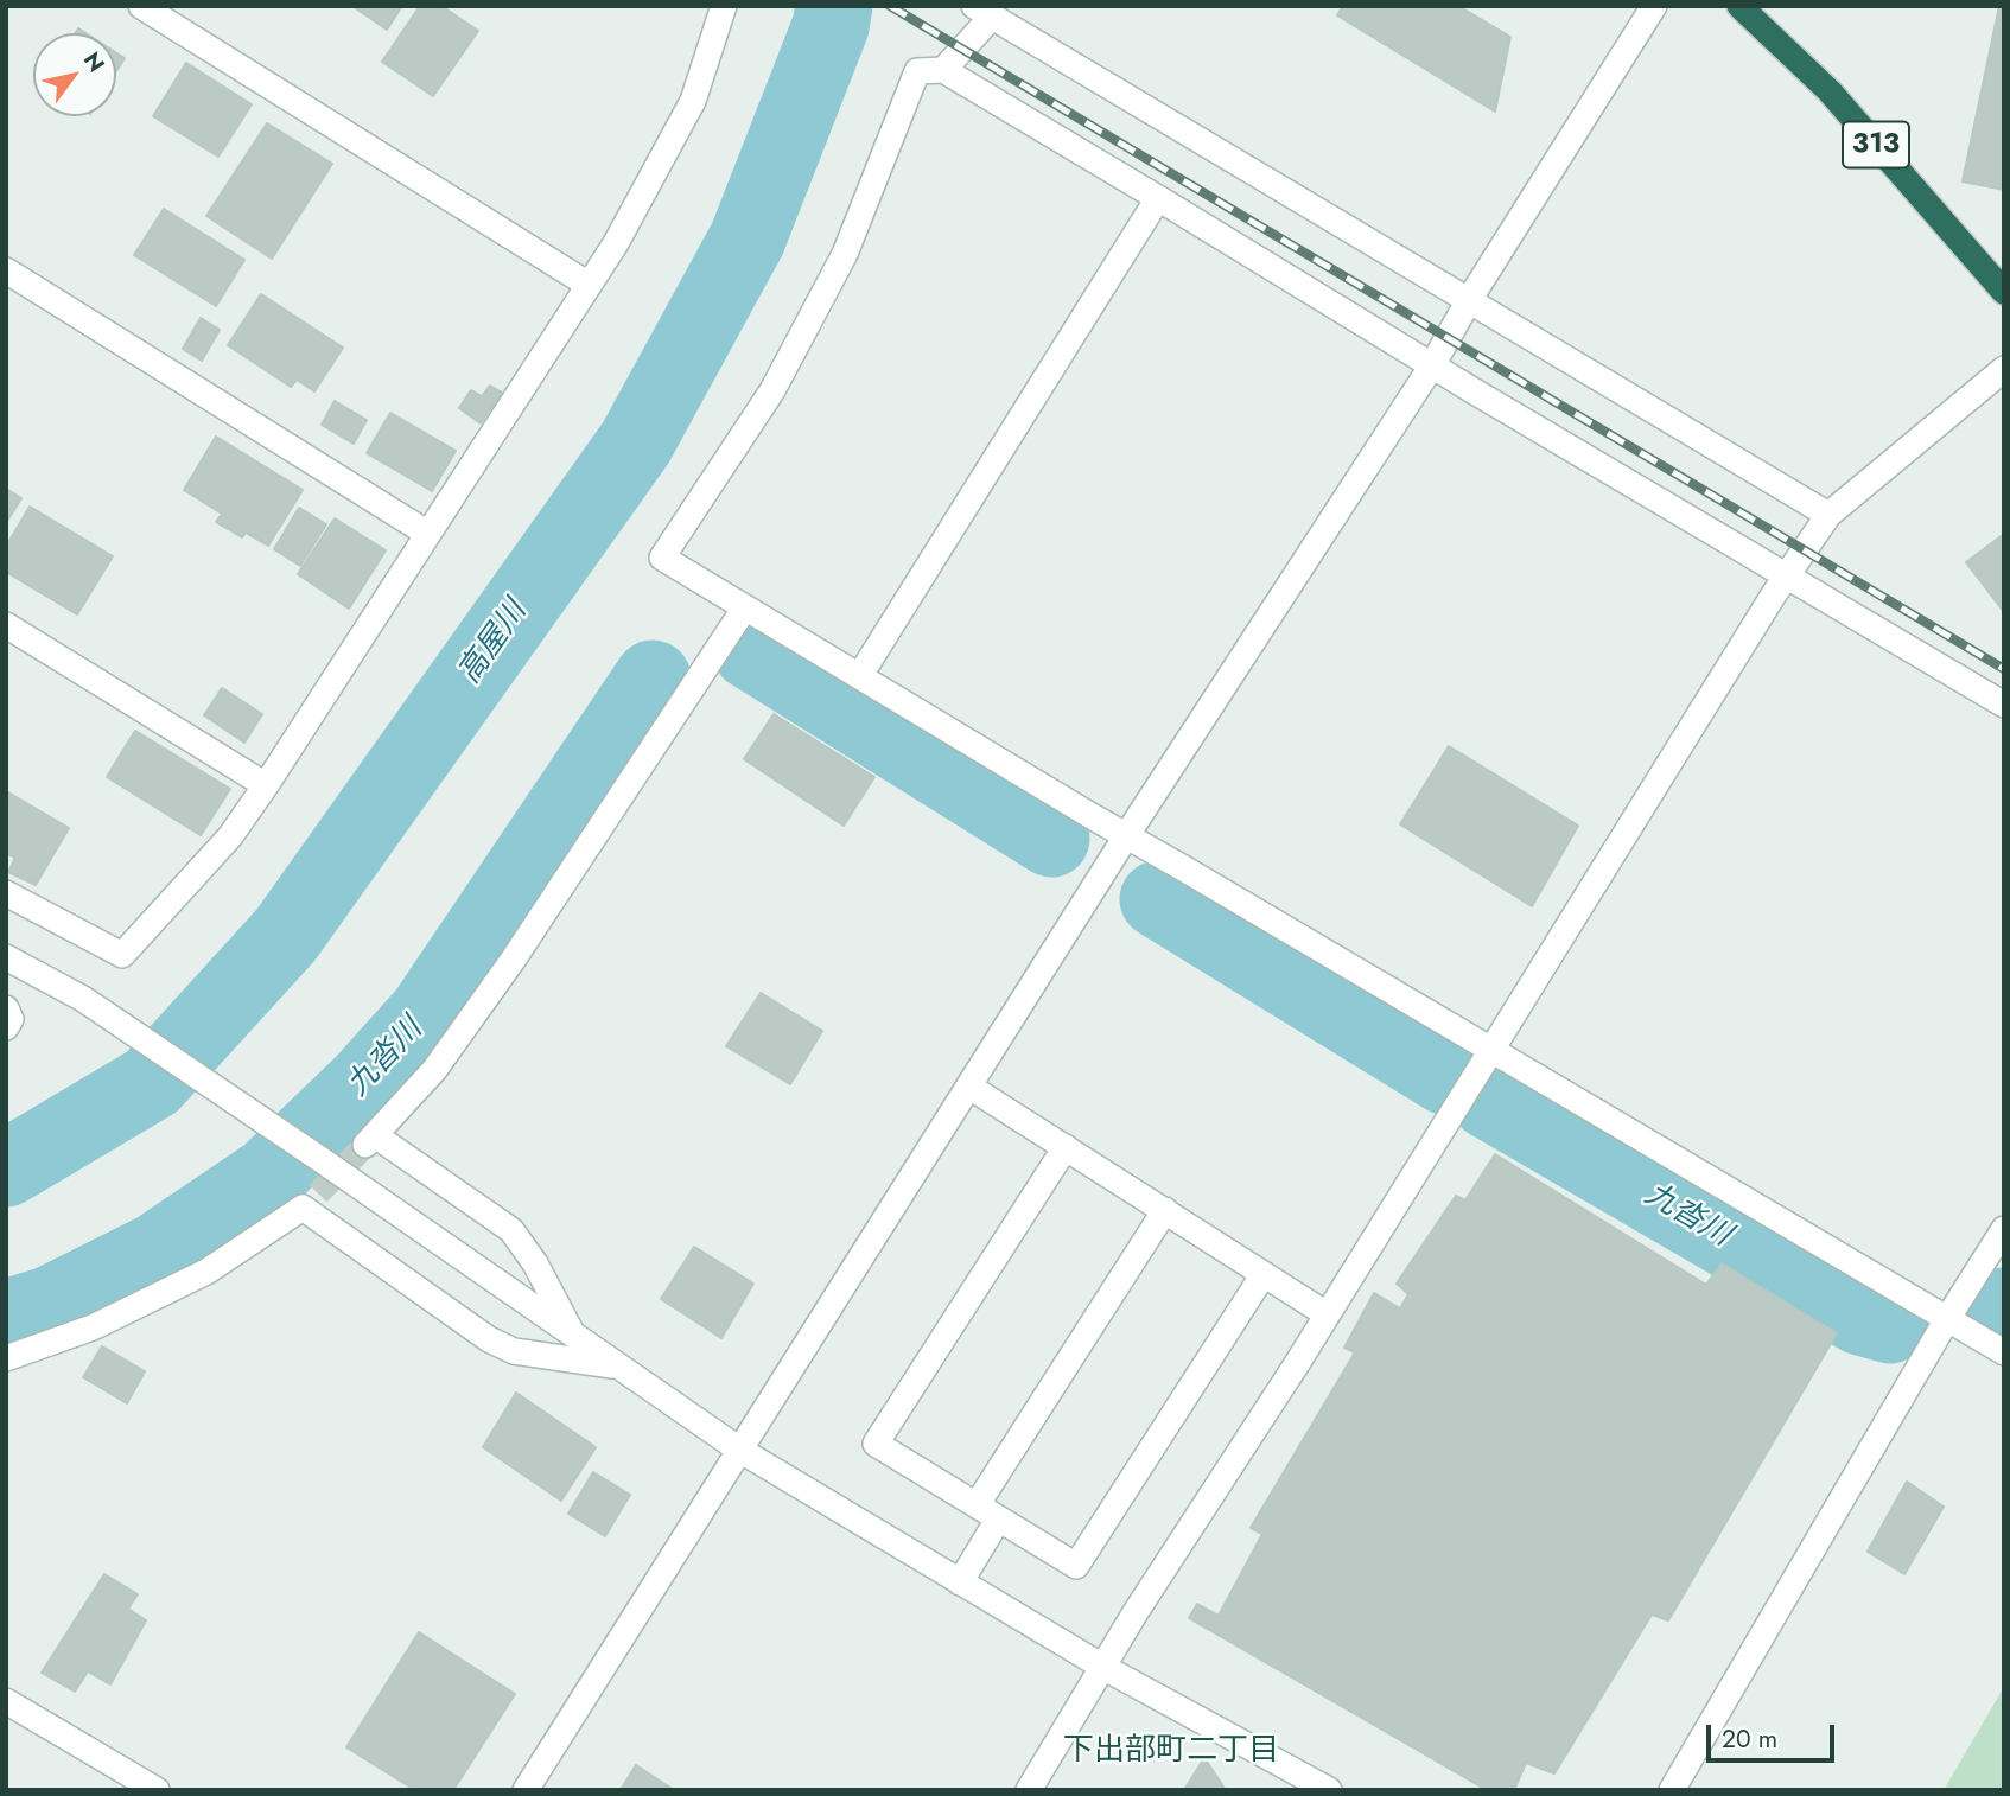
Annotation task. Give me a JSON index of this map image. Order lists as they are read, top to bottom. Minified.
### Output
{"streets":{"highway":["313"]},"districts":["下出部町二丁目"],"water":["高屋川","九沓川"],"scale_bar":"20 m","north":"top right"}
